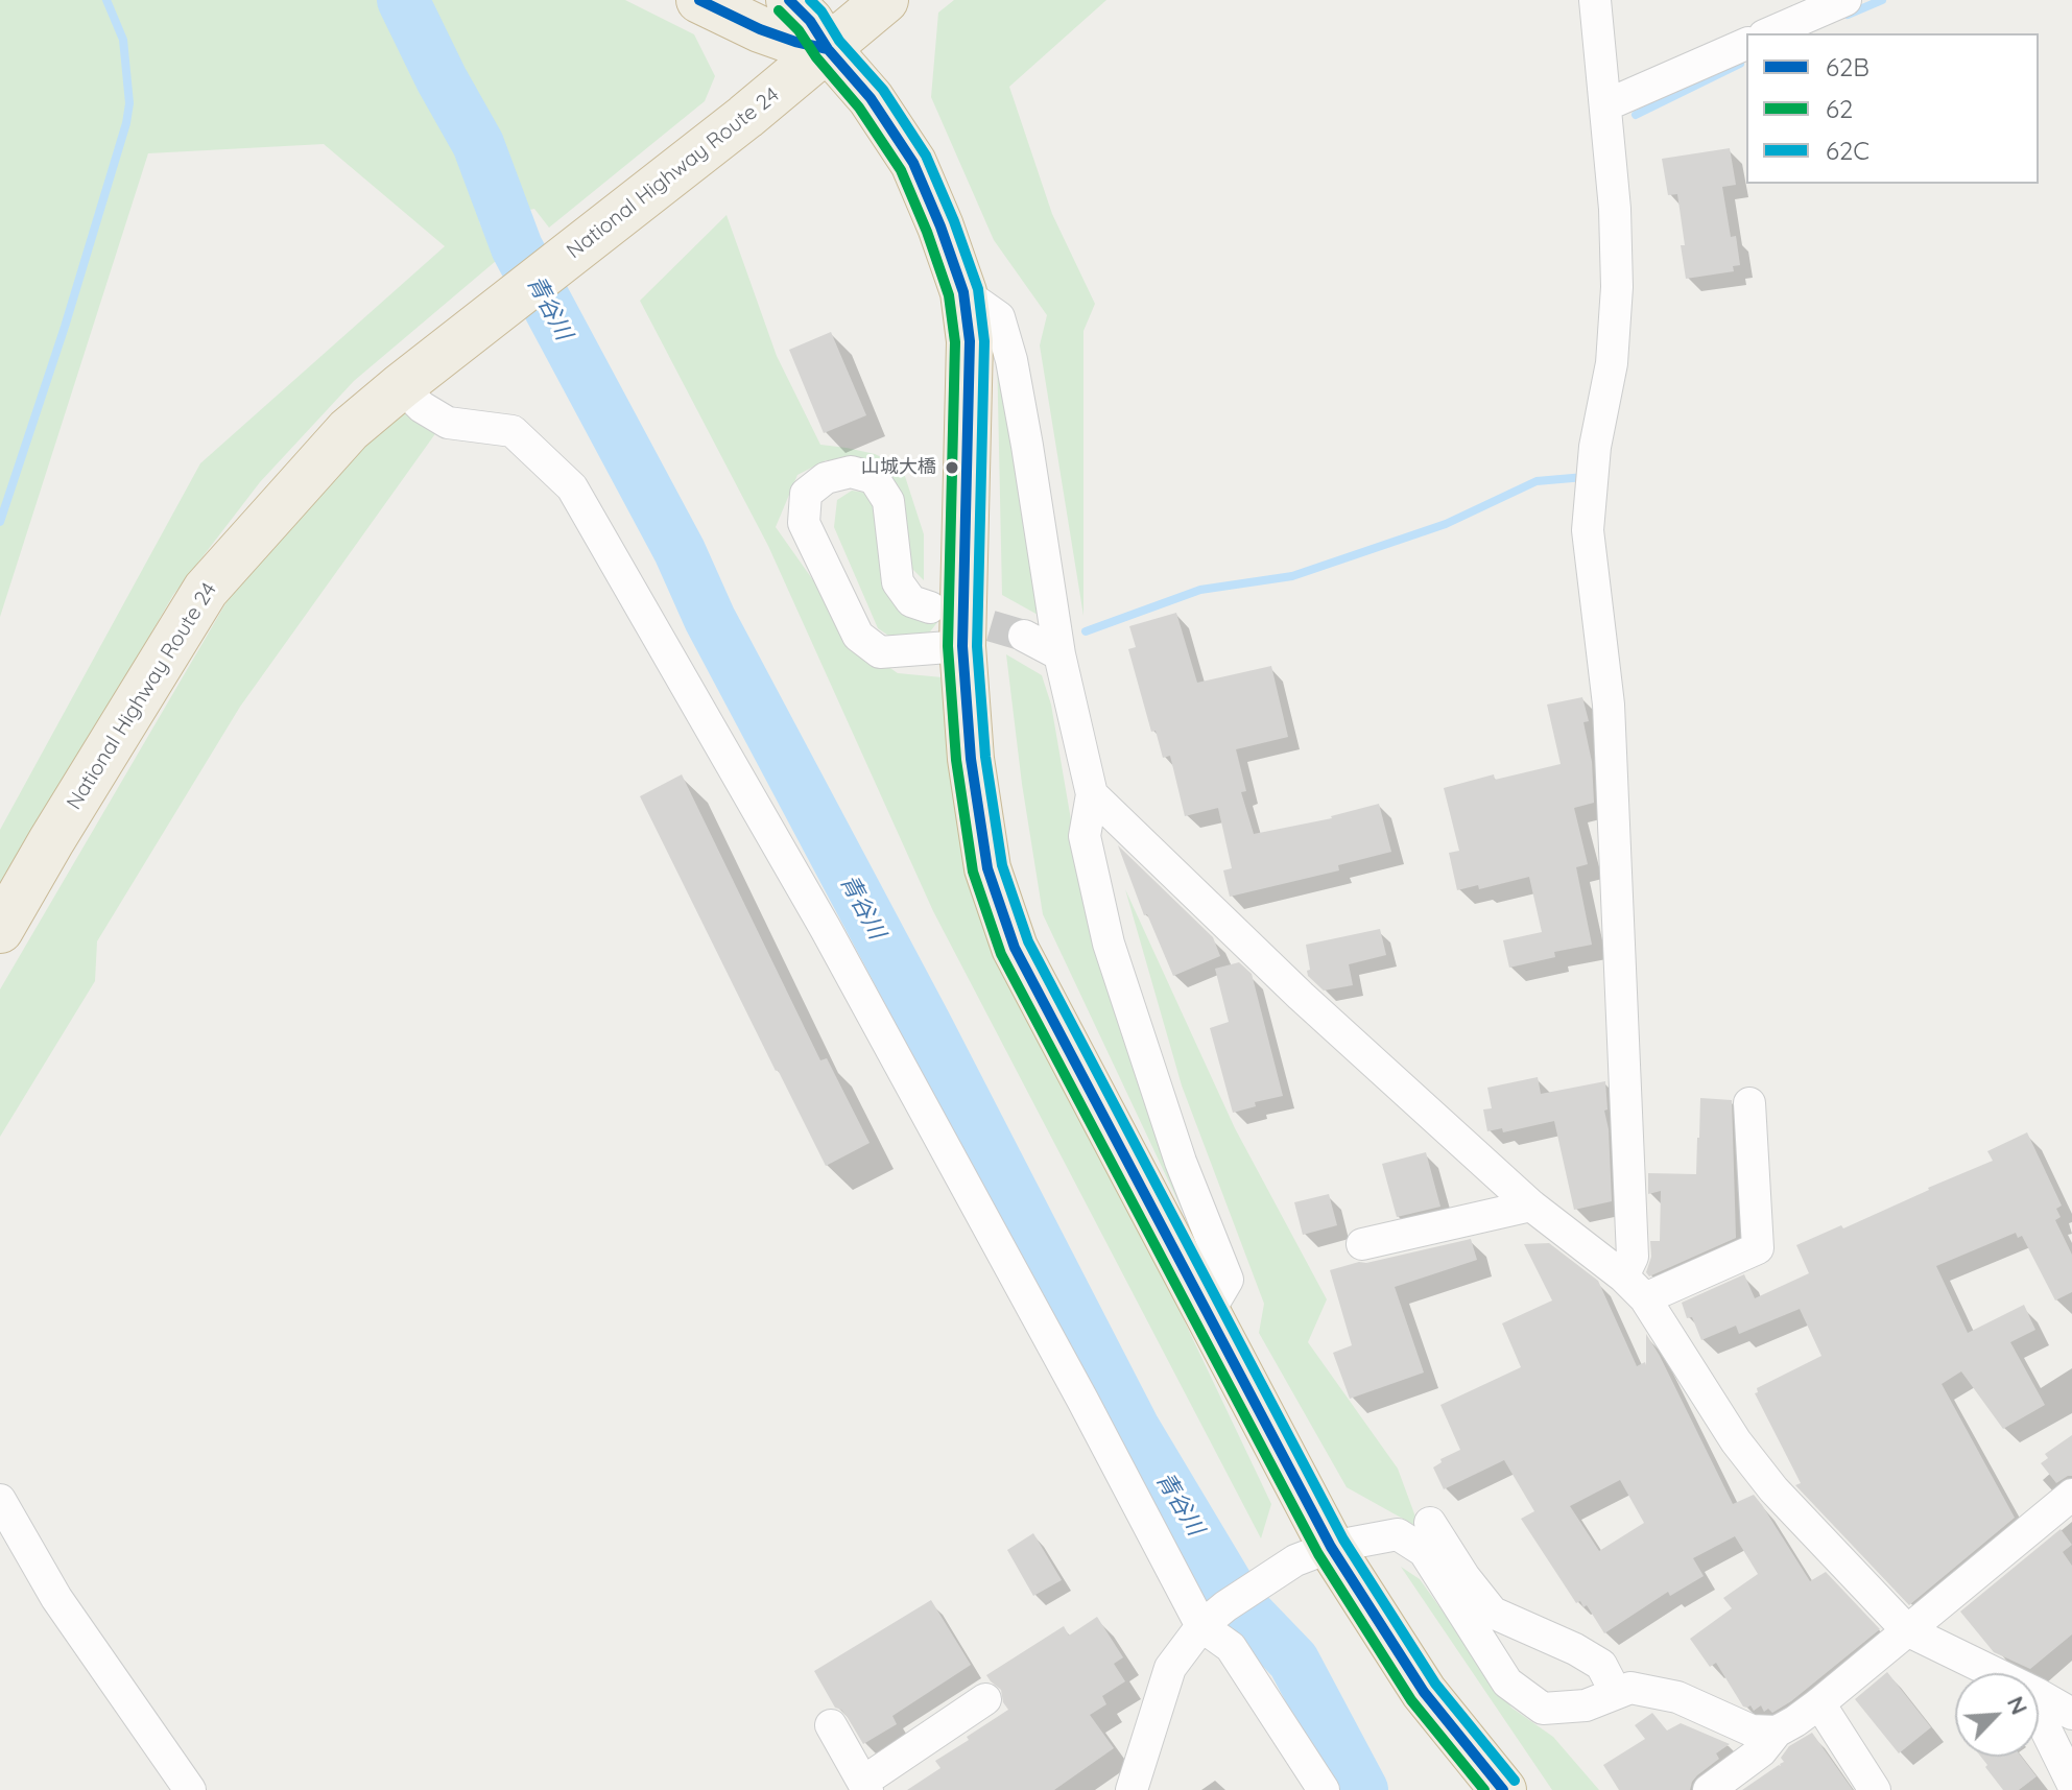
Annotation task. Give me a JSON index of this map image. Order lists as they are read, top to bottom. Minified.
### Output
{"streets":{"highway":["National Highway Route 24"]},"water":["青谷川"],"places":["山城大橋"],"lines":["transit line 62B","transit line 62C","transit line 62"],"legend":["62B","62","62C"],"north":"top right"}
